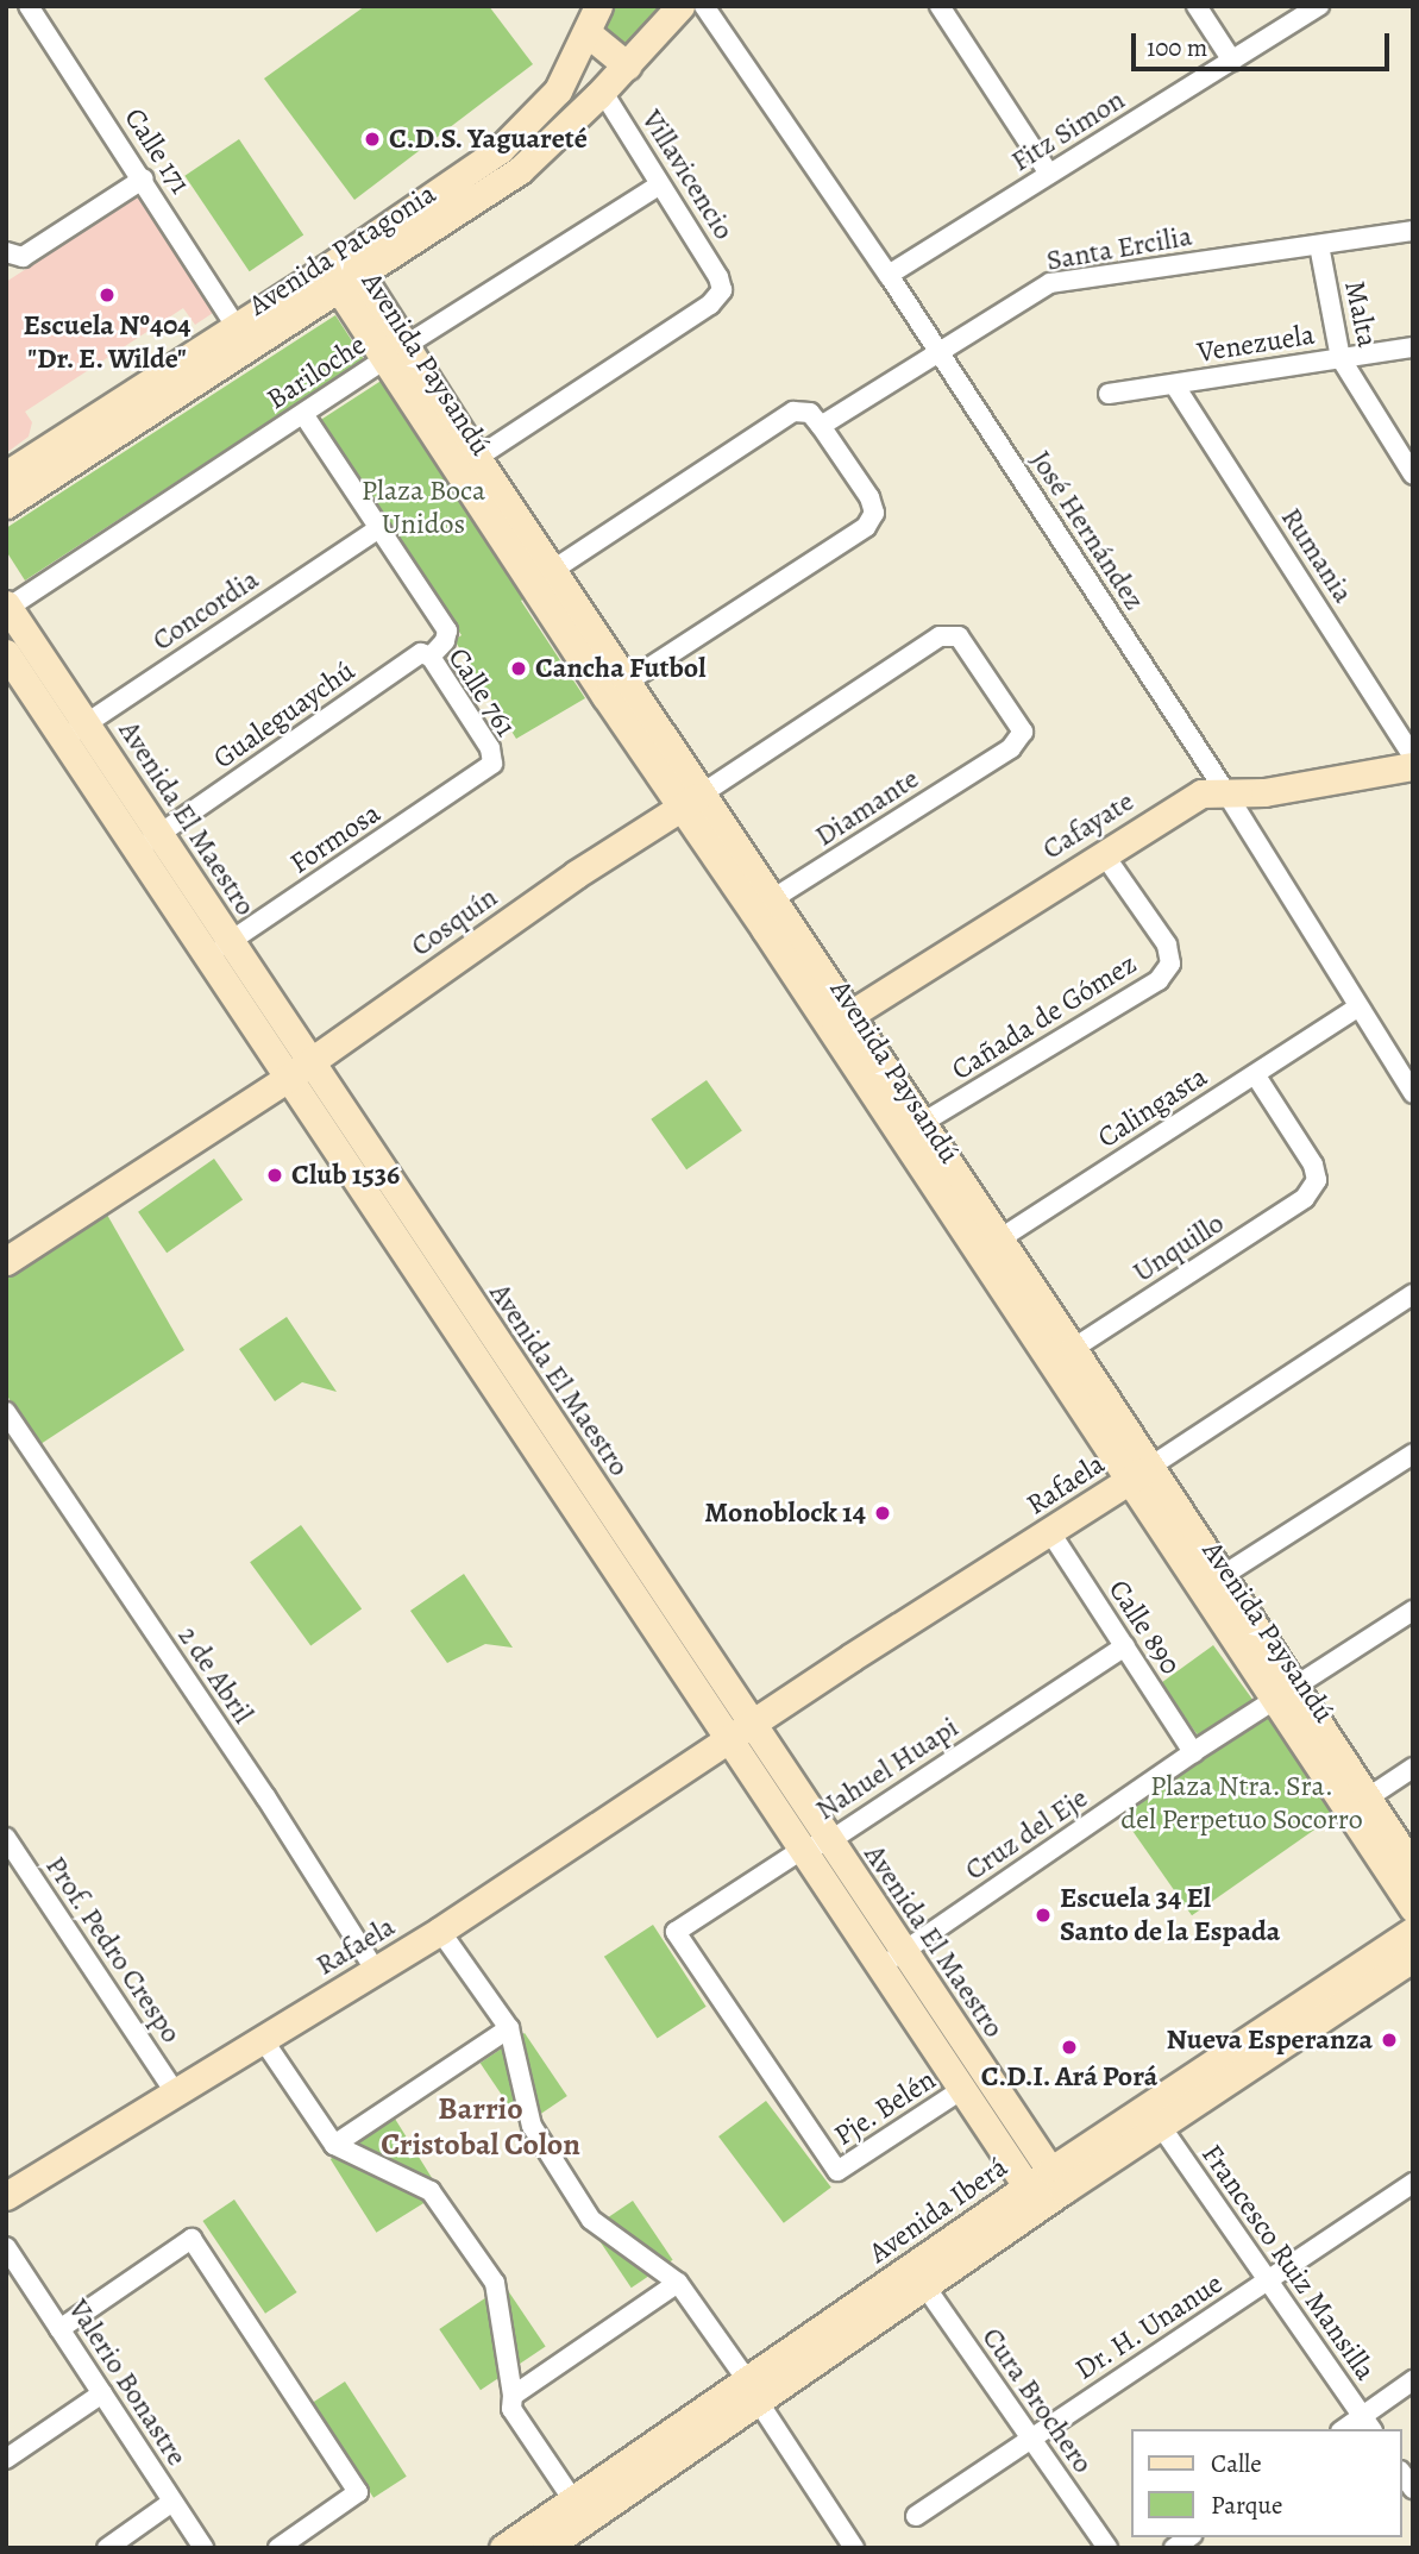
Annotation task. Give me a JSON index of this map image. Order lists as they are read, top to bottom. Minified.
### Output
{"streets":{"main road":["Avenida Patagonia","Avenida Paysandú","Avenida El Maestro","Cafayate","Cosquín","Rafaela","Avenida Iberá"],"street":["Fitz Simon","Calle 171","Villavicencio","Santa Ercilia","Malta","Venezuela","Bariloche","José Hernández","Rumania","Concordia","Calle 761","Gualeguaychú","Diamante","Formosa","Cañada de Gómez","Calingasta","Unquillo","Calle 890","2 de Abril","Nahuel Huapi","Cruz del Eje","Prof. Pedro Crespo","Pje. Belén","Francesco Ruiz Mansilla","Dr. H. Unanue","Valerio Bonastre","Cura Brochero"]},"crossings":[["Fitz Simon","José Hernández"],["Calle 171","Avenida Patagonia"],["Villavicencio","Avenida Patagonia"],["Villavicencio","Avenida Paysandú"],["Villavicencio","Bariloche"],["Santa Ercilia","Malta"],["Santa Ercilia","José Hernández"],["Avenida Patagonia","Avenida Paysandú"],["Malta","Venezuela"],["Venezuela","Rumania"],["Avenida Paysandú","Bariloche"],["Avenida Paysandú","Diamante"],["Avenida Paysandú","Cafayate"],["Avenida Paysandú","Cosquín"],["Avenida Paysandú","Cañada de Gómez"],["Avenida Paysandú","Calingasta"],["Avenida Paysandú","Unquillo"],["Avenida Paysandú","Rafaela"],["Avenida Paysandú","Cruz del Eje"],["Bariloche","Avenida El Maestro"],["José Hernández","Cafayate"],["José Hernández","Calingasta"],["Concordia","Avenida El Maestro"],["Calle 761","Gualeguaychú"],["Calle 761","Formosa"],["Gualeguaychú","Avenida El Maestro"],["Diamante","Cosquín"],["Avenida El Maestro","Formosa"],["Avenida El Maestro","Cosquín"],["Avenida El Maestro","Rafaela"],["Avenida El Maestro","Nahuel Huapi"],["Avenida El Maestro","Cruz del Eje"],["Avenida El Maestro","Pje. Belén"],["Avenida El Maestro","Avenida Iberá"],["Cafayate","Cañada de Gómez"],["Calingasta","Unquillo"],["Rafaela","Calle 890"],["Rafaela","2 de Abril"],["Rafaela","Prof. Pedro Crespo"],["Calle 890","Nahuel Huapi"],["Calle 890","Cruz del Eje"],["Nahuel Huapi","Pje. Belén"],["Avenida Iberá","Francesco Ruiz Mansilla"],["Avenida Iberá","Cura Brochero"],["Francesco Ruiz Mansilla","Dr. H. Unanue"],["Dr. H. Unanue","Cura Brochero"]],"districts":["Barrio Cristobal Colon"],"parks":["Plaza Boca Unidos","Plaza Ntra. Sra. del Perpetuo Socorro"],"places":["C.D.S. Yaguareté","Escuela Nº404 \"Dr. E. Wilde\"","Cancha Futbol","Club 1536","Monoblock 14","Escuela 34 El Santo de la Espada","Nueva Esperanza","C.D.I. Ará Porá"],"legend":["Calle","Parque"],"scale_bar":"100 m"}
